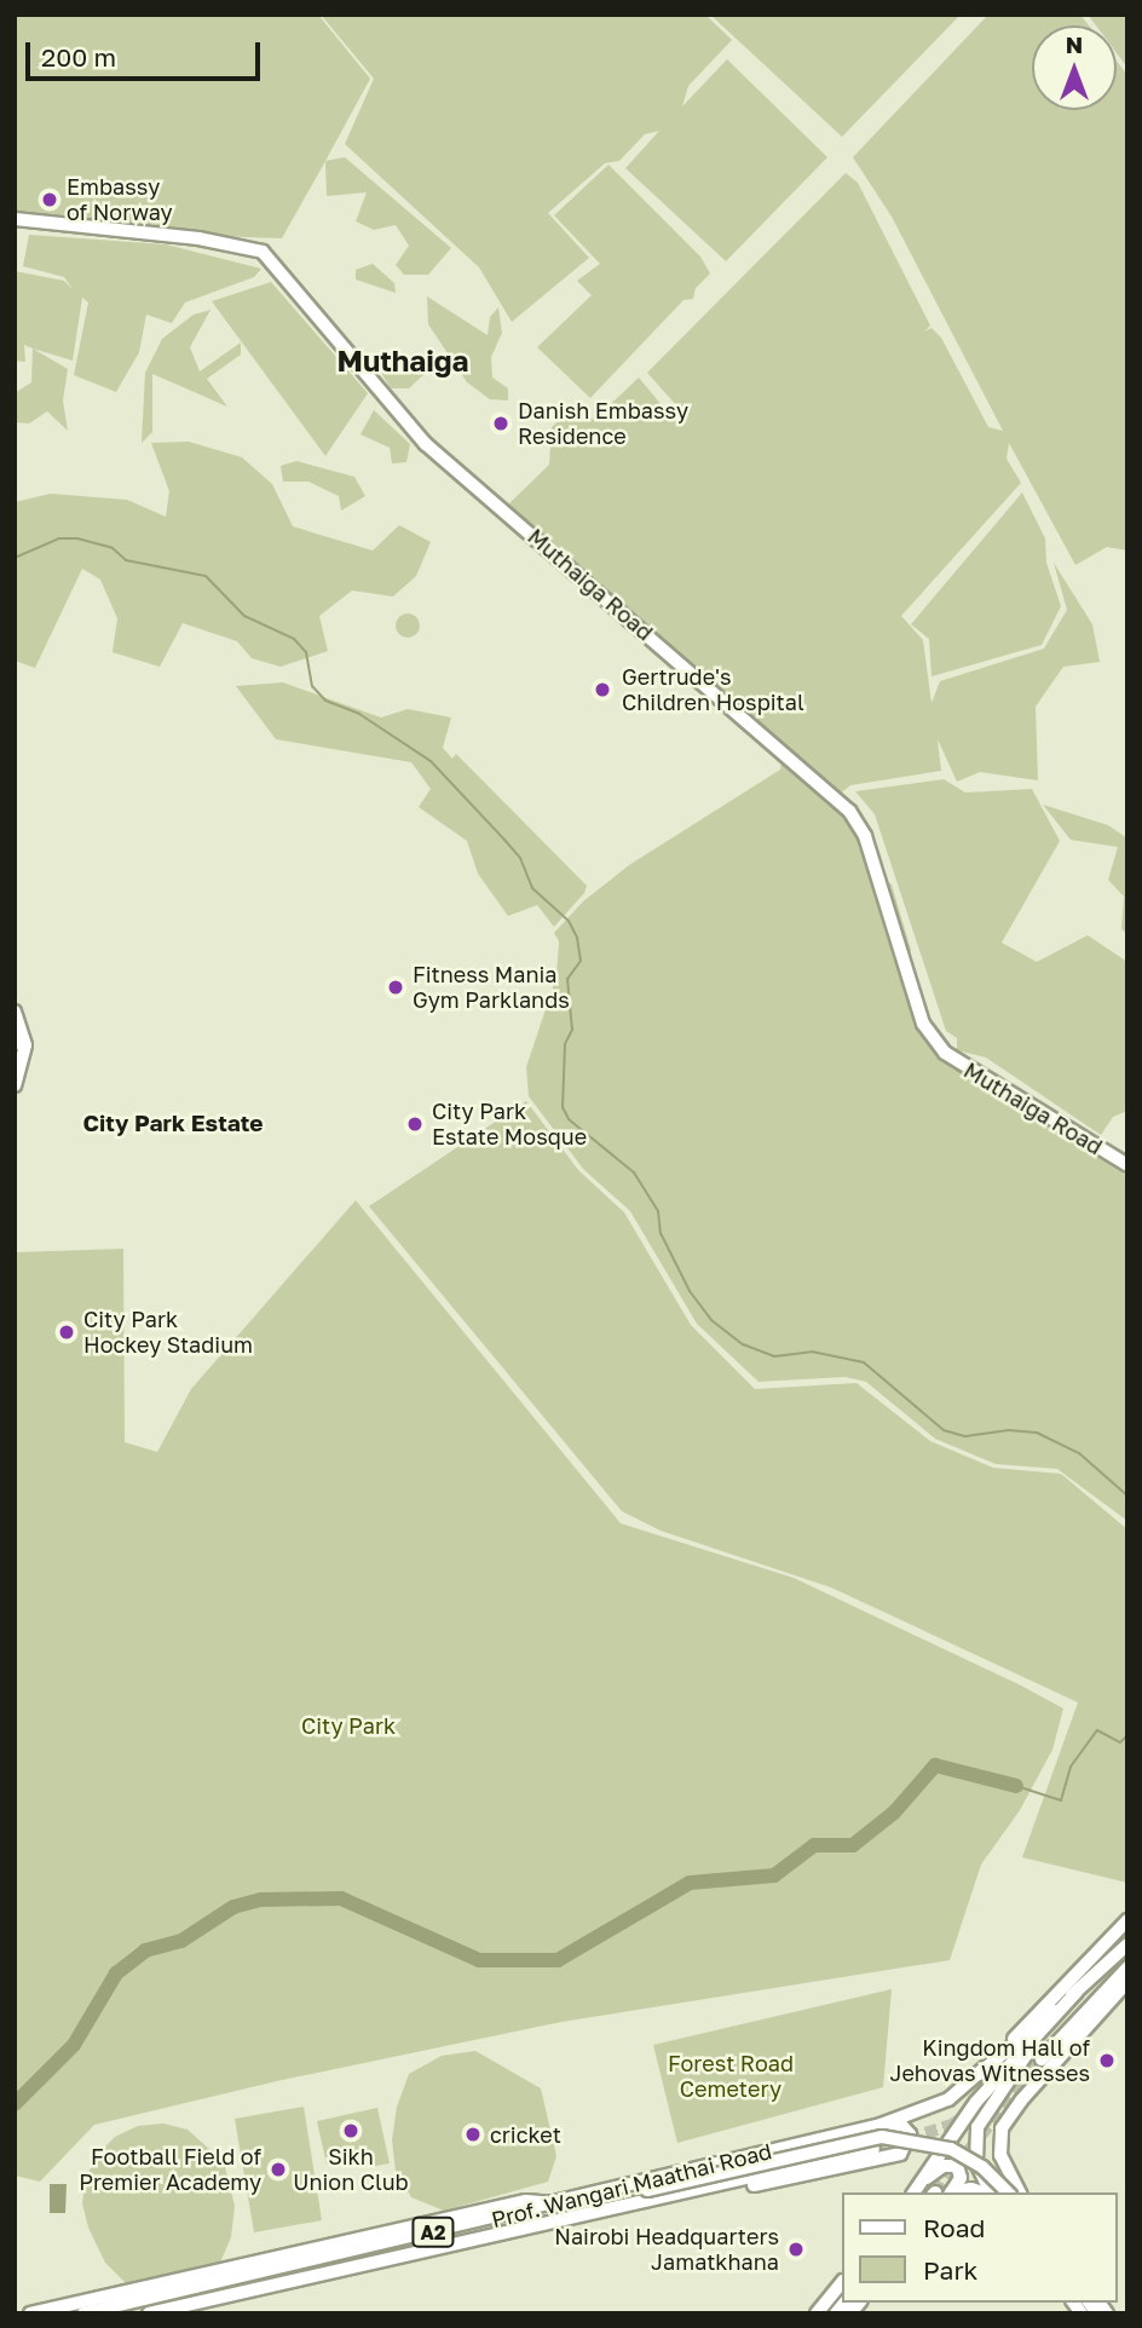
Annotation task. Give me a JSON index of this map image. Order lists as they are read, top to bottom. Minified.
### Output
{"streets":{"main road":["Muthaiga Road","Prof. Wangari Maathai Road","A2"]},"crossings":[["Prof. Wangari Maathai Road","A2"]],"districts":["Muthaiga","City Park Estate"],"parks":["City Park","Forest Road Cemetery"],"places":["Embassy of Norway","Danish Embassy Residence","Gertrude's Children Hospital","Fitness Mania Gym Parklands","City Park Estate Mosque","City Park Hockey Stadium","Kingdom Hall of Jehovas Witnesses","Sikh Union Club","cricket","Football Field of Premier Academy","Nairobi Headquarters Jamatkhana"],"legend":["Road","Park"],"scale_bar":"200 m","north":"top"}
